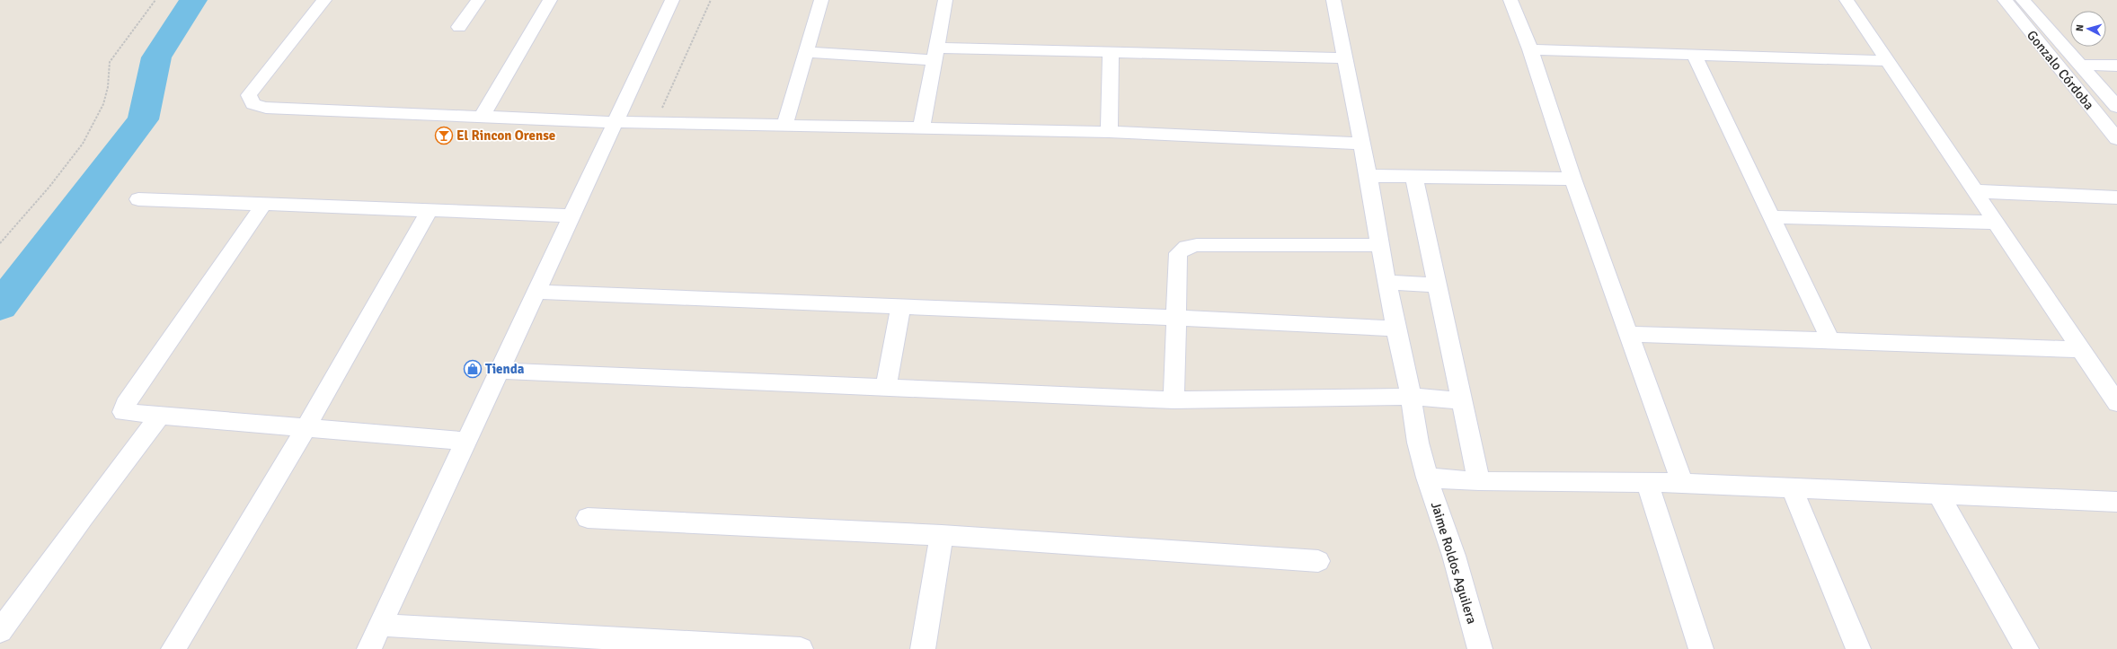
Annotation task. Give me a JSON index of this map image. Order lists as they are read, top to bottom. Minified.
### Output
{"streets":{"street":["Gonzalo Córdoba","Jaime Roldos Aguilera"]},"places":{"bar":["El Rincon Orense"],"shop":["Tienda"]},"north":"left"}
